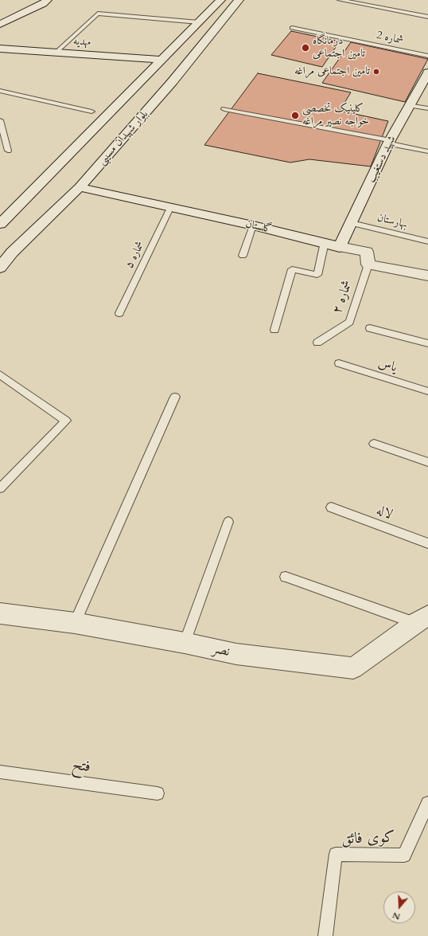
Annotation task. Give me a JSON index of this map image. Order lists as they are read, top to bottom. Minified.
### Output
{"streets":{"street":["مهدیه","بلوار شهیدان مسیبی","شهید دستغیب","گلستان","نصر"],"lane":["شماره 2","بهارستان","شماره ۵","شماره ۲","یاس","لاله","فتح","کوی فائق"]},"crossings":[["مهدیه","بلوار شهیدان مسیبی"],["بلوار شهیدان مسیبی","گلستان"],["شهید دستغیب","بهارستان"],["شهید دستغیب","گلستان"],["گلستان","شماره ۵"],["گلستان","شماره ۲"]],"places":["درمانگاه تامین اجتماعی","تامین اجتماعی مراغه","کلینیک تخصصی خواجه نصیر مراغه"],"north":"bottom"}
